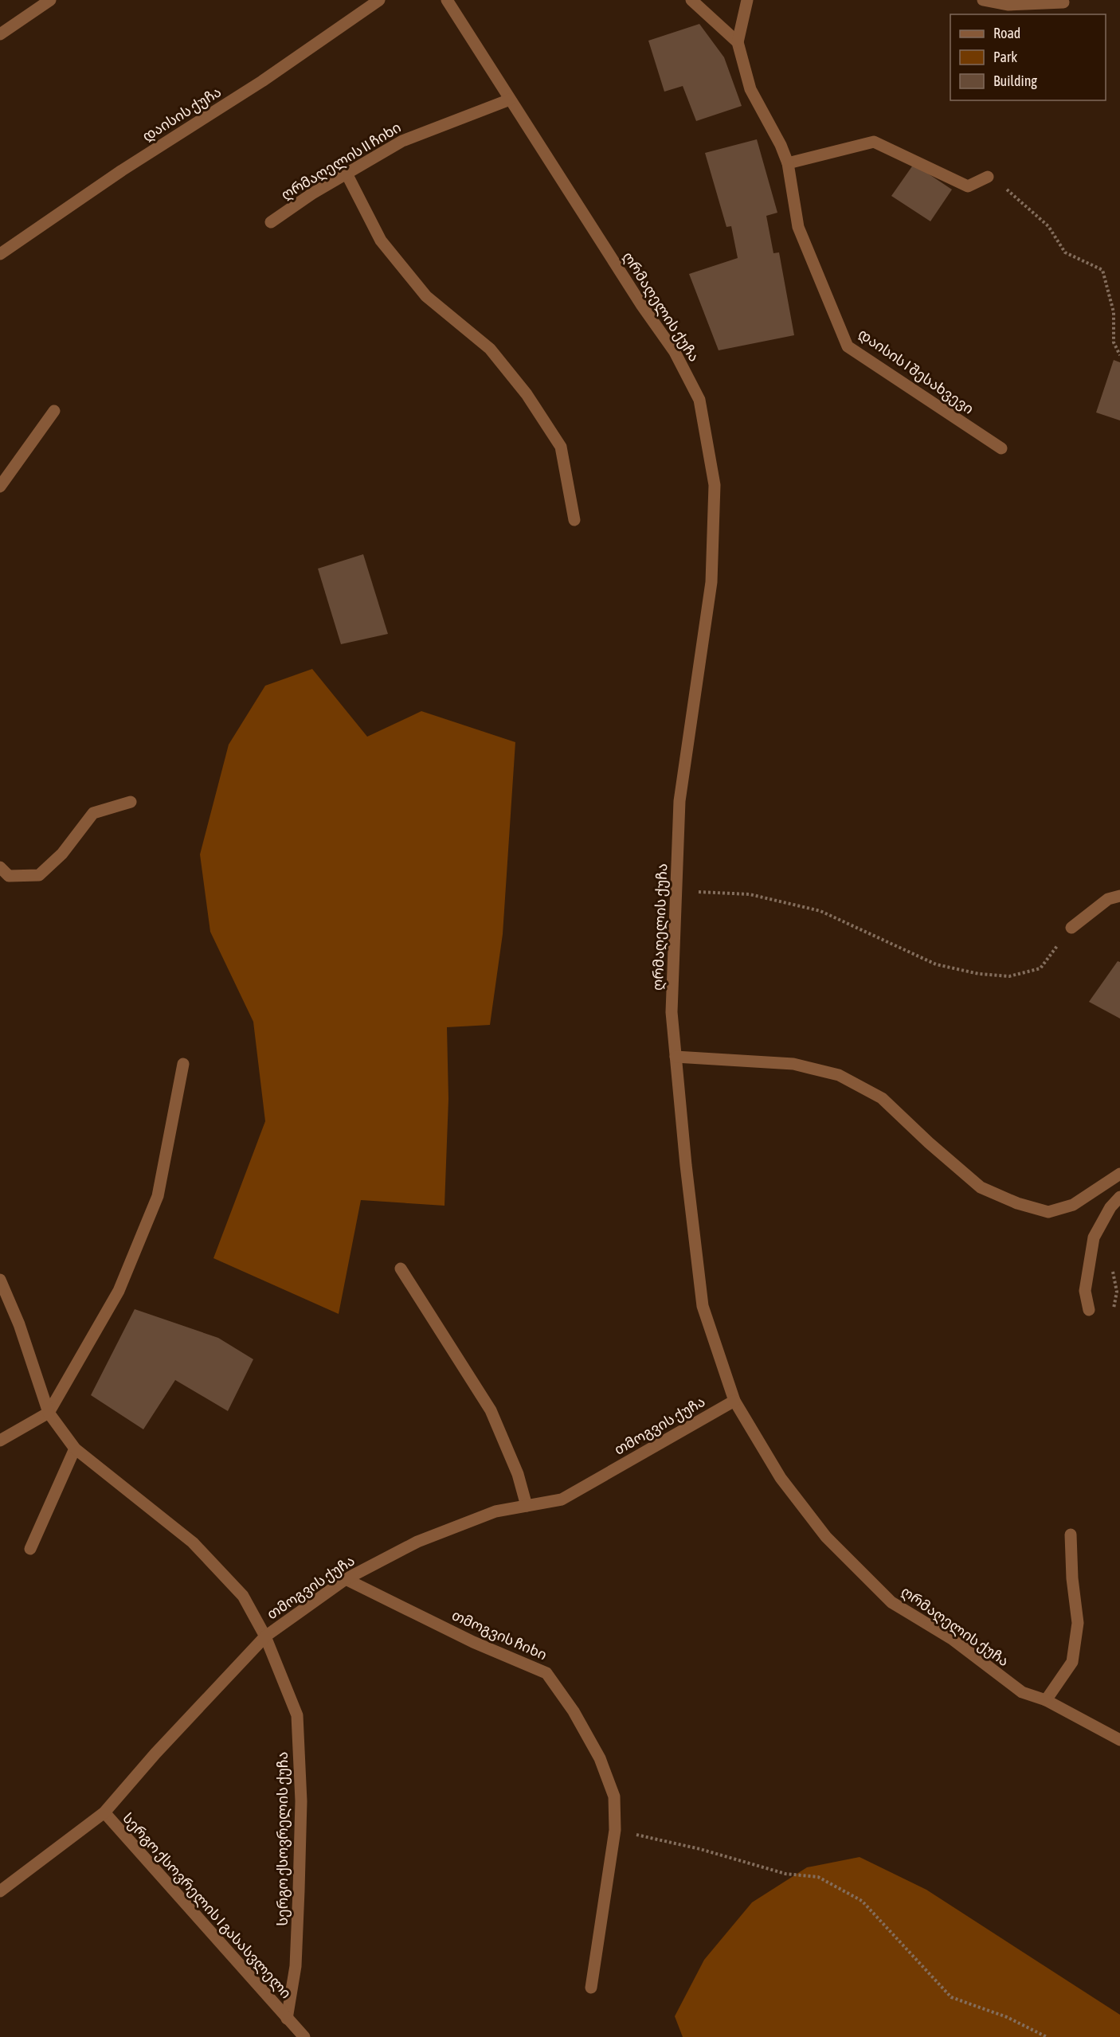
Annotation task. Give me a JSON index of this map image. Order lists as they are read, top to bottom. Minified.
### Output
{"streets":{"street":["დაისის ქუჩა","ღრმაღელის II ჩიხი","ღრმაღელის ქუჩა","დაისის I შესახვევი","თმოგვის ქუჩა","თმოგვის ჩიხი","სერგო ქსოვრელის ქუჩა","სერგო ქსოვრელის I გასასვლელი"]},"crossings":[["ღრმაღელის II ჩიხი","ღრმაღელის ქუჩა"],["ღრმაღელის ქუჩა","თმოგვის ქუჩა"],["თმოგვის ქუჩა","თმოგვის ჩიხი"],["თმოგვის ქუჩა","სერგო ქსოვრელის ქუჩა"],["თმოგვის ქუჩა","სერგო ქსოვრელის I გასასვლელი"],["სერგო ქსოვრელის ქუჩა","სერგო ქსოვრელის I გასასვლელი"]],"legend":["Road","Park","Building"]}
